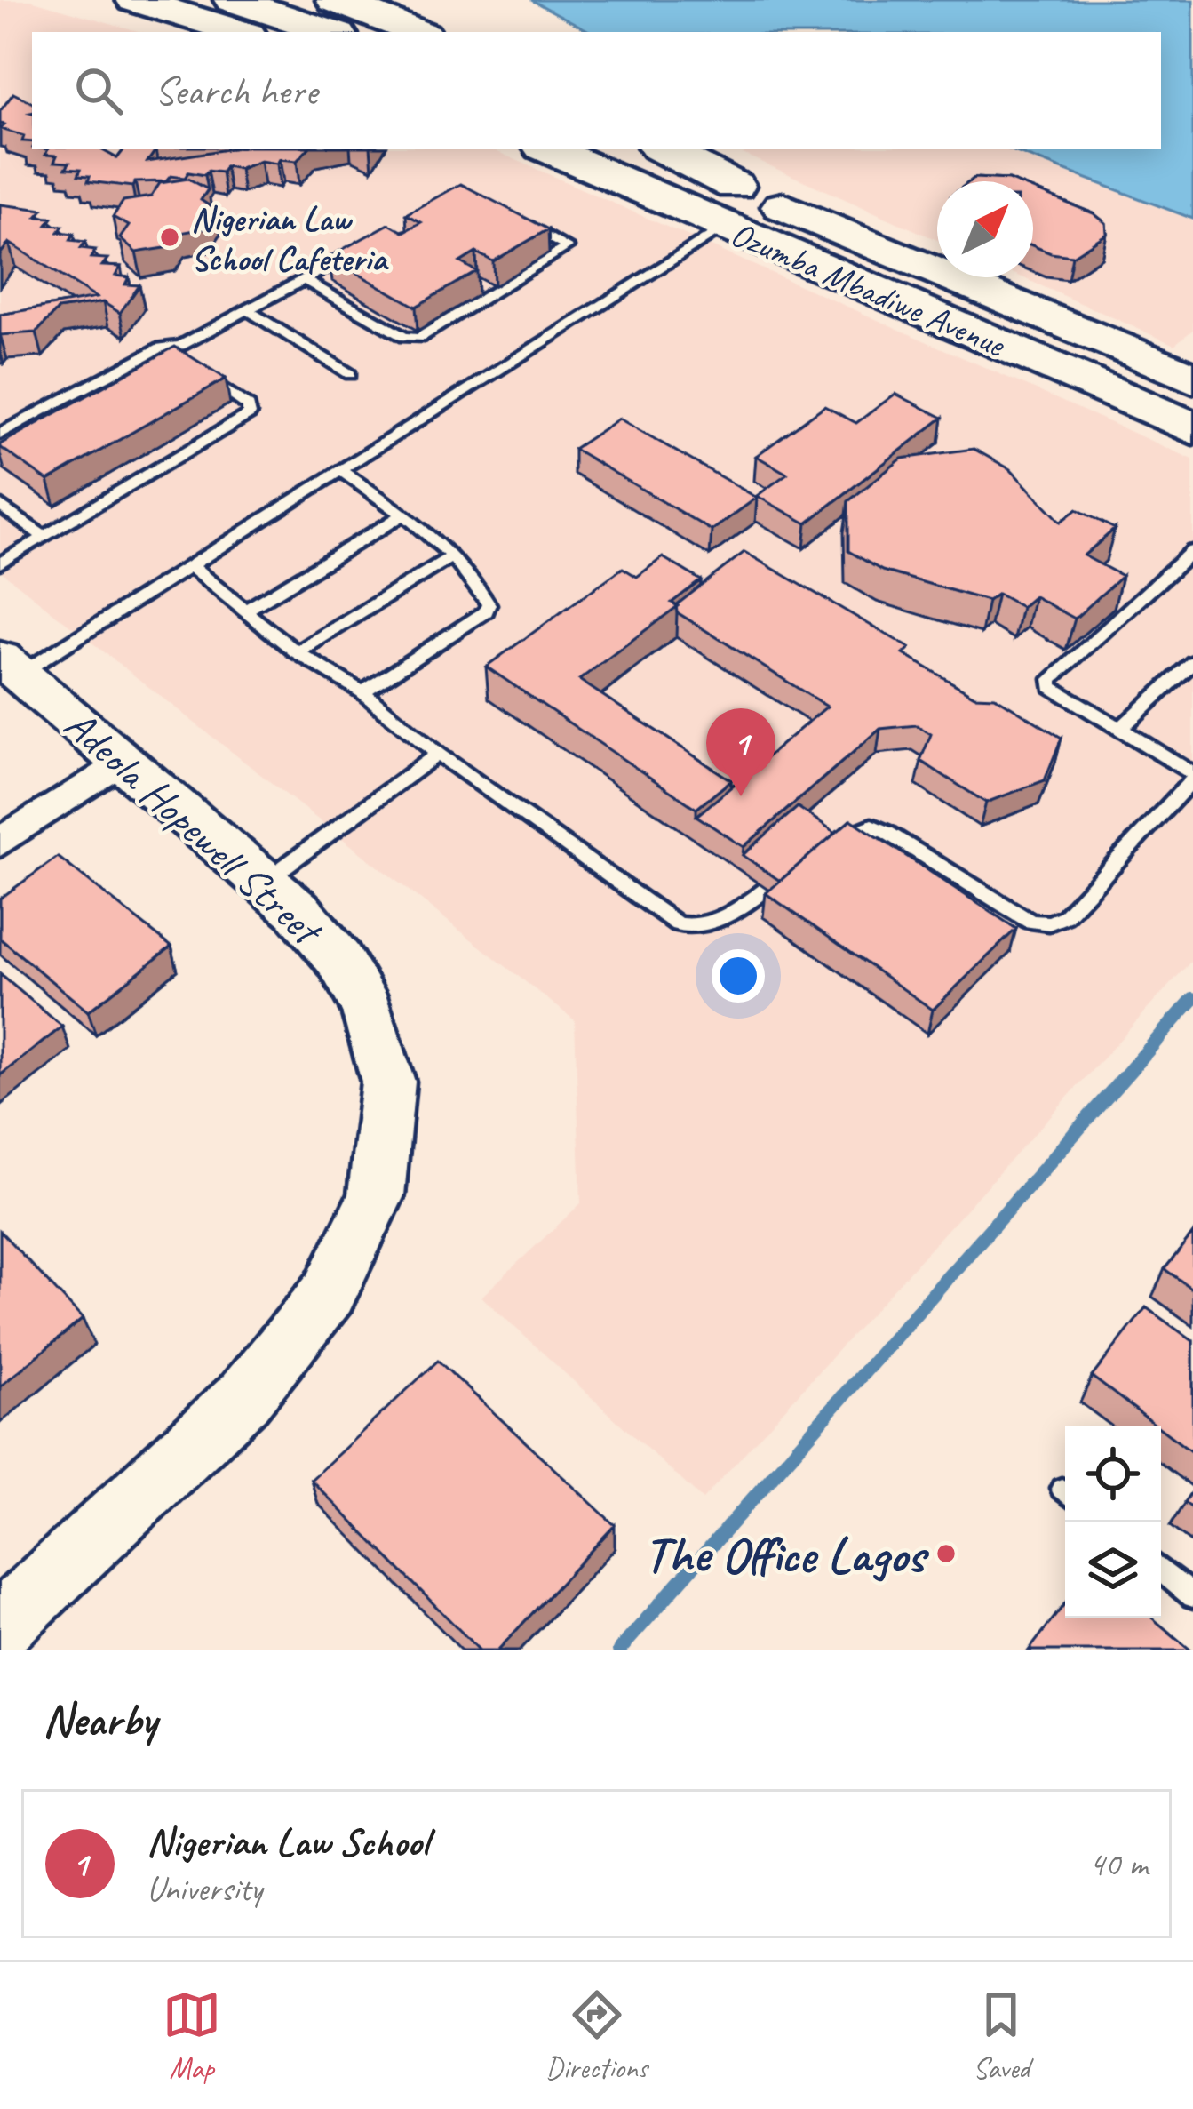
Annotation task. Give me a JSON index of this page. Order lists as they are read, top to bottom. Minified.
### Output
{"streets":{"highway":["Ozumba Mbadiwe Avenue"],"street":["Adeola Hopewell Street"]},"places":["Nigerian Law School Cafeteria","The Office Lagos"],"north":"top right","page":{"search":"Search here","pins":"1","heading":"Nearby","list":[{"mark":"1","name":"Nigerian Law School","note":"University","value":"40 m"}],"nav":["Map","Directions","Saved"]}}
